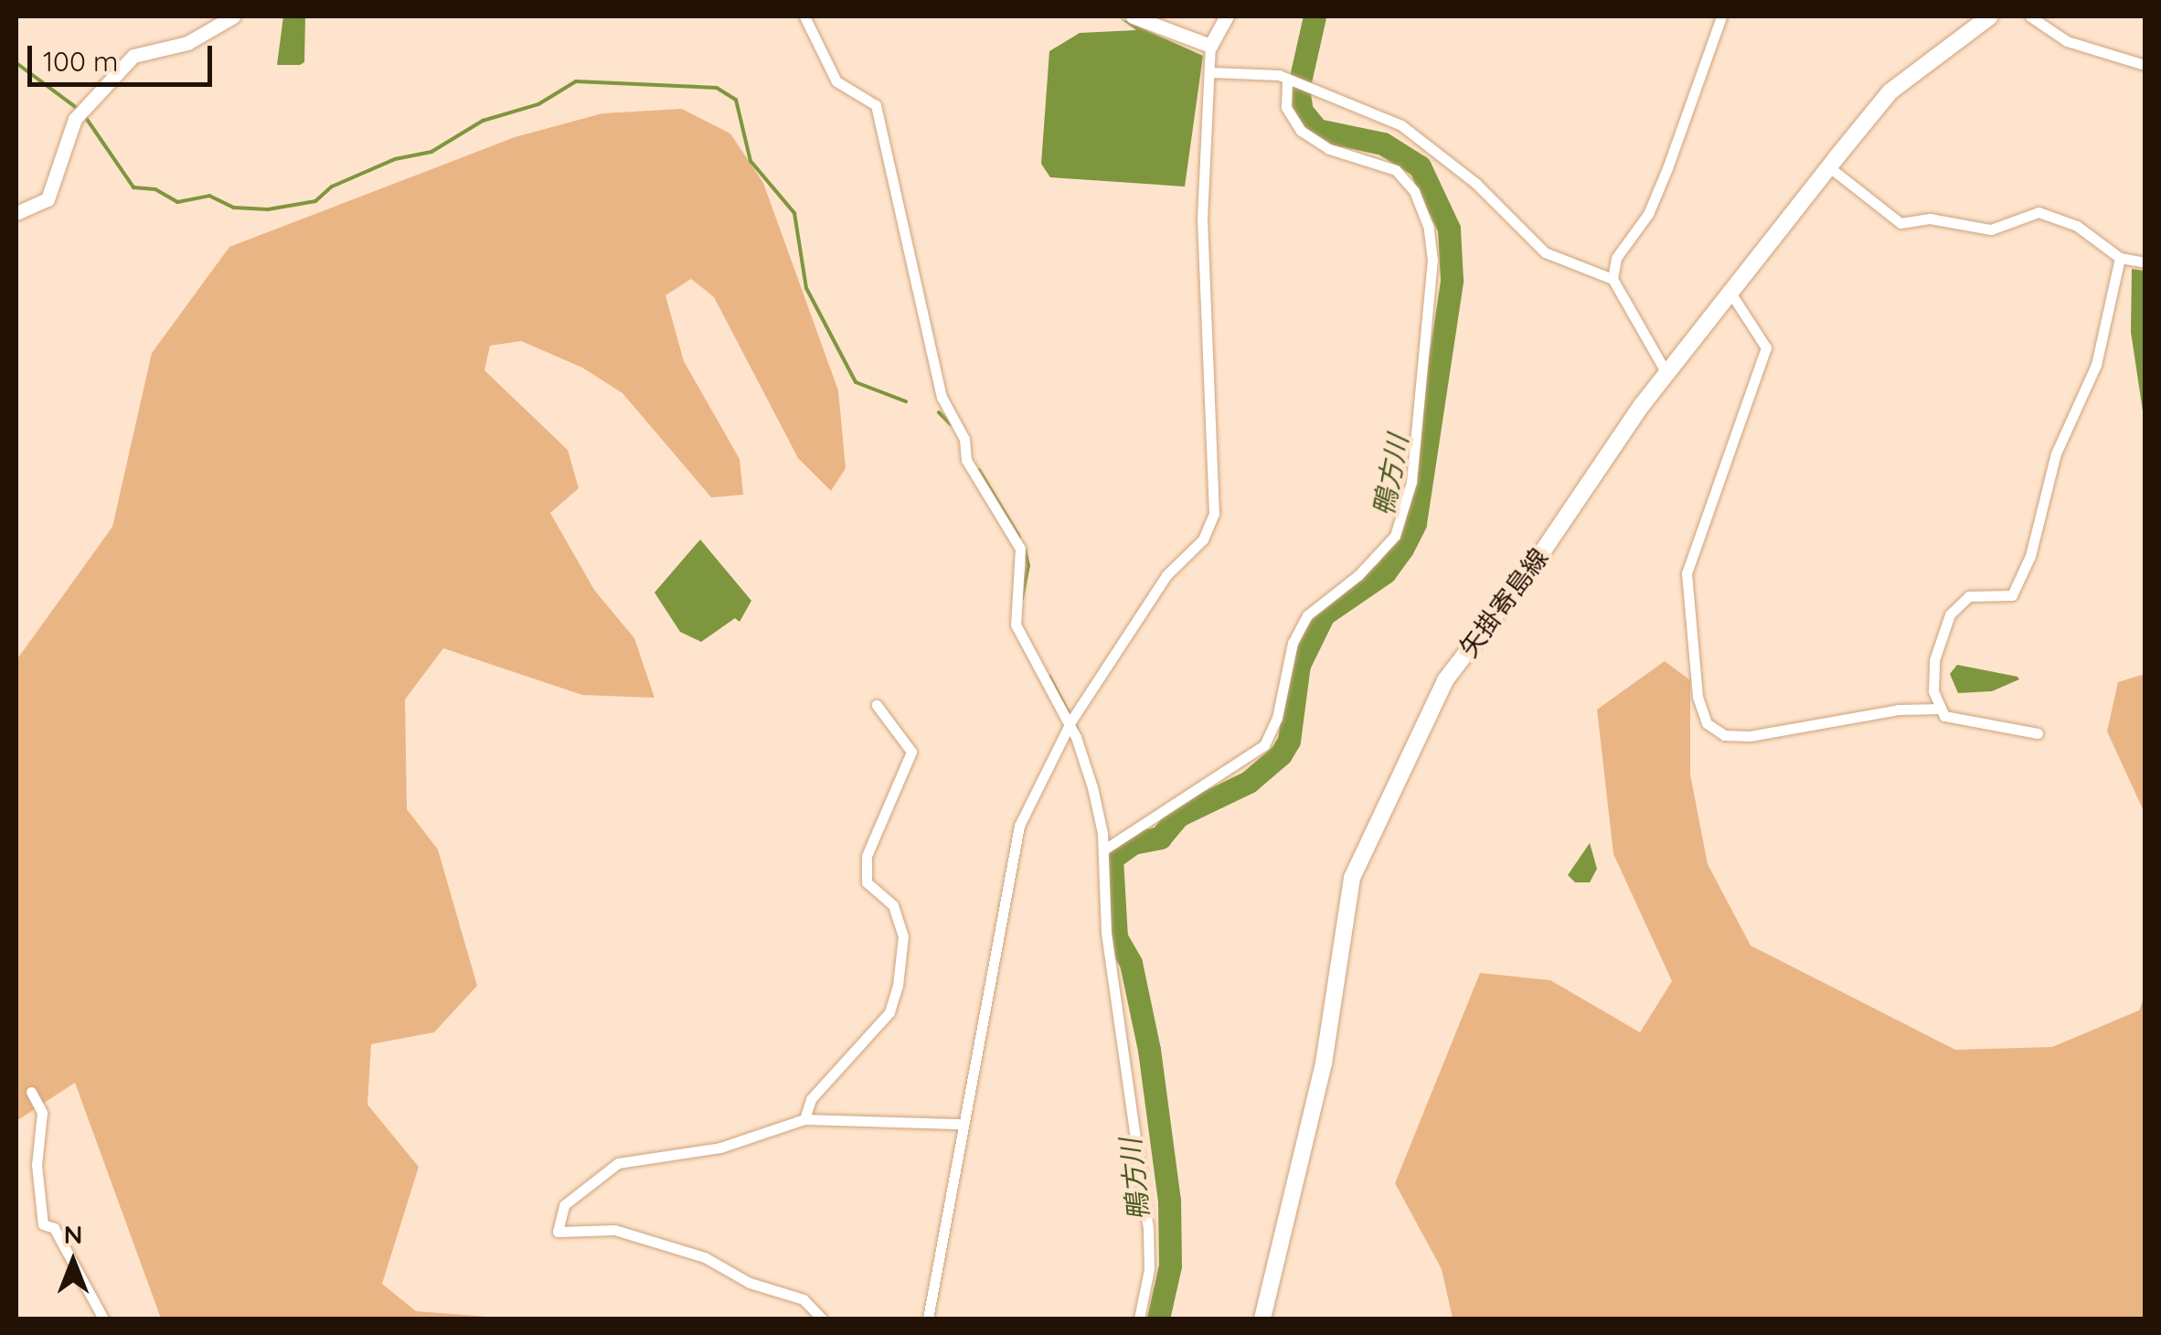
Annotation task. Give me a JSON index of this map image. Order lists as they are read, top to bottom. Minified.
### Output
{"streets":{"main road":["矢掛寄島線"]},"water":["鴨方川"],"scale_bar":"100 m","north":"top"}
